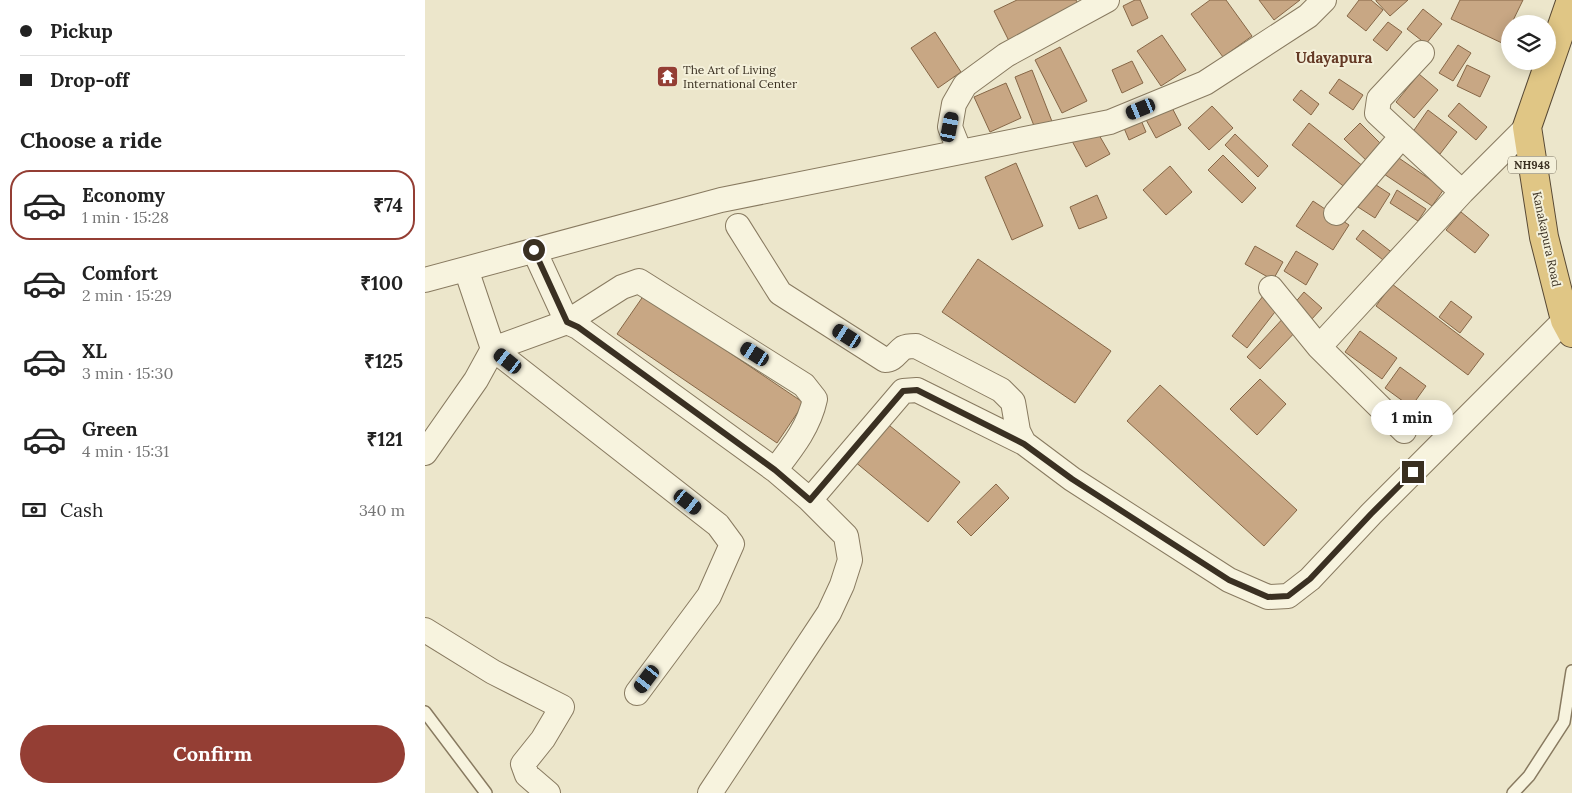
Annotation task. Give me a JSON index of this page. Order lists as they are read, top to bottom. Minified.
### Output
{"streets":{"highway":["NH948","Kanakapura Road"]},"districts":["Udayapura"],"places":{"temple":["The Art of Living International Center"]},"page":{"banner":["Pickup","Drop-off"],"heading":"Choose a ride","list":[{"name":"Economy","note":"1 min · 15:28","value":"₹74"},{"name":"Comfort","note":"2 min · 15:29","value":"₹100"},{"name":"XL","note":"3 min · 15:30","value":"₹125"},{"name":"Green","note":"4 min · 15:31","value":"₹121"}],"bubble":"1 min","pay":["Cash","340 m"],"buttons":"Confirm"}}
